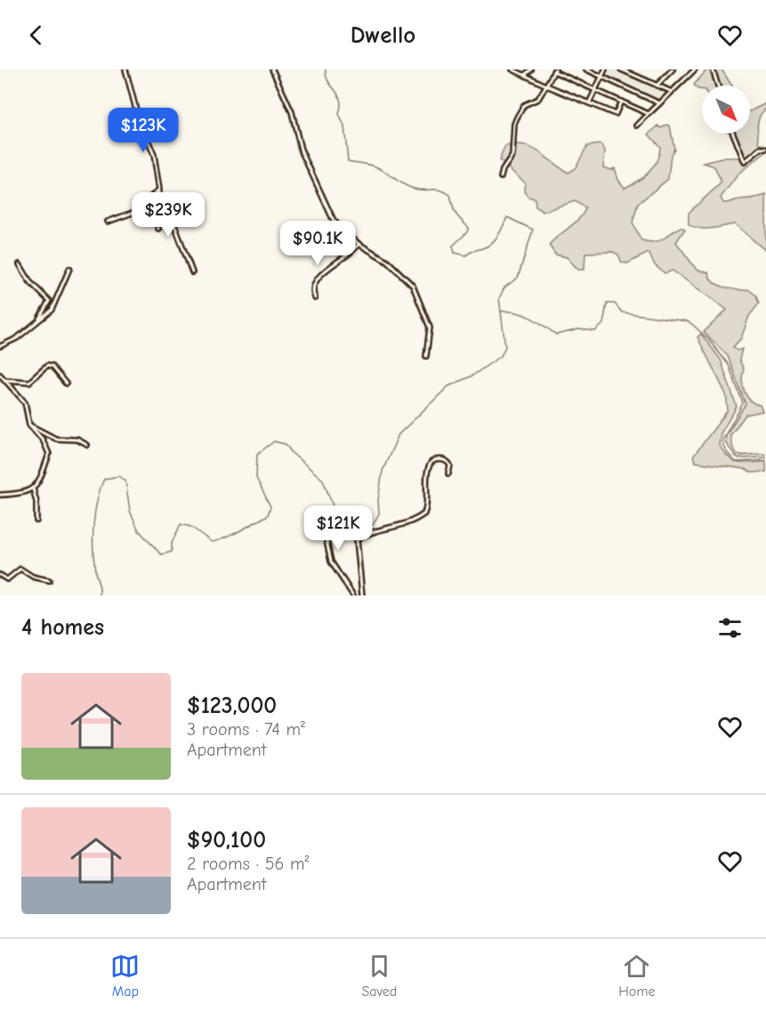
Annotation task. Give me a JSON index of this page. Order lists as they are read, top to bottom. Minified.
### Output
{"north":"bottom right","page":{"header":"Dwello","price":["$123K","$239K","$90.1K","$121K"],"heading":"4 homes","list":[{"name":"$123,000","note":"3 rooms · 74 m² · Apartment"},{"name":"$90,100","note":"2 rooms · 56 m² · Apartment"}],"tabs":["Map","Saved","Home"]}}
